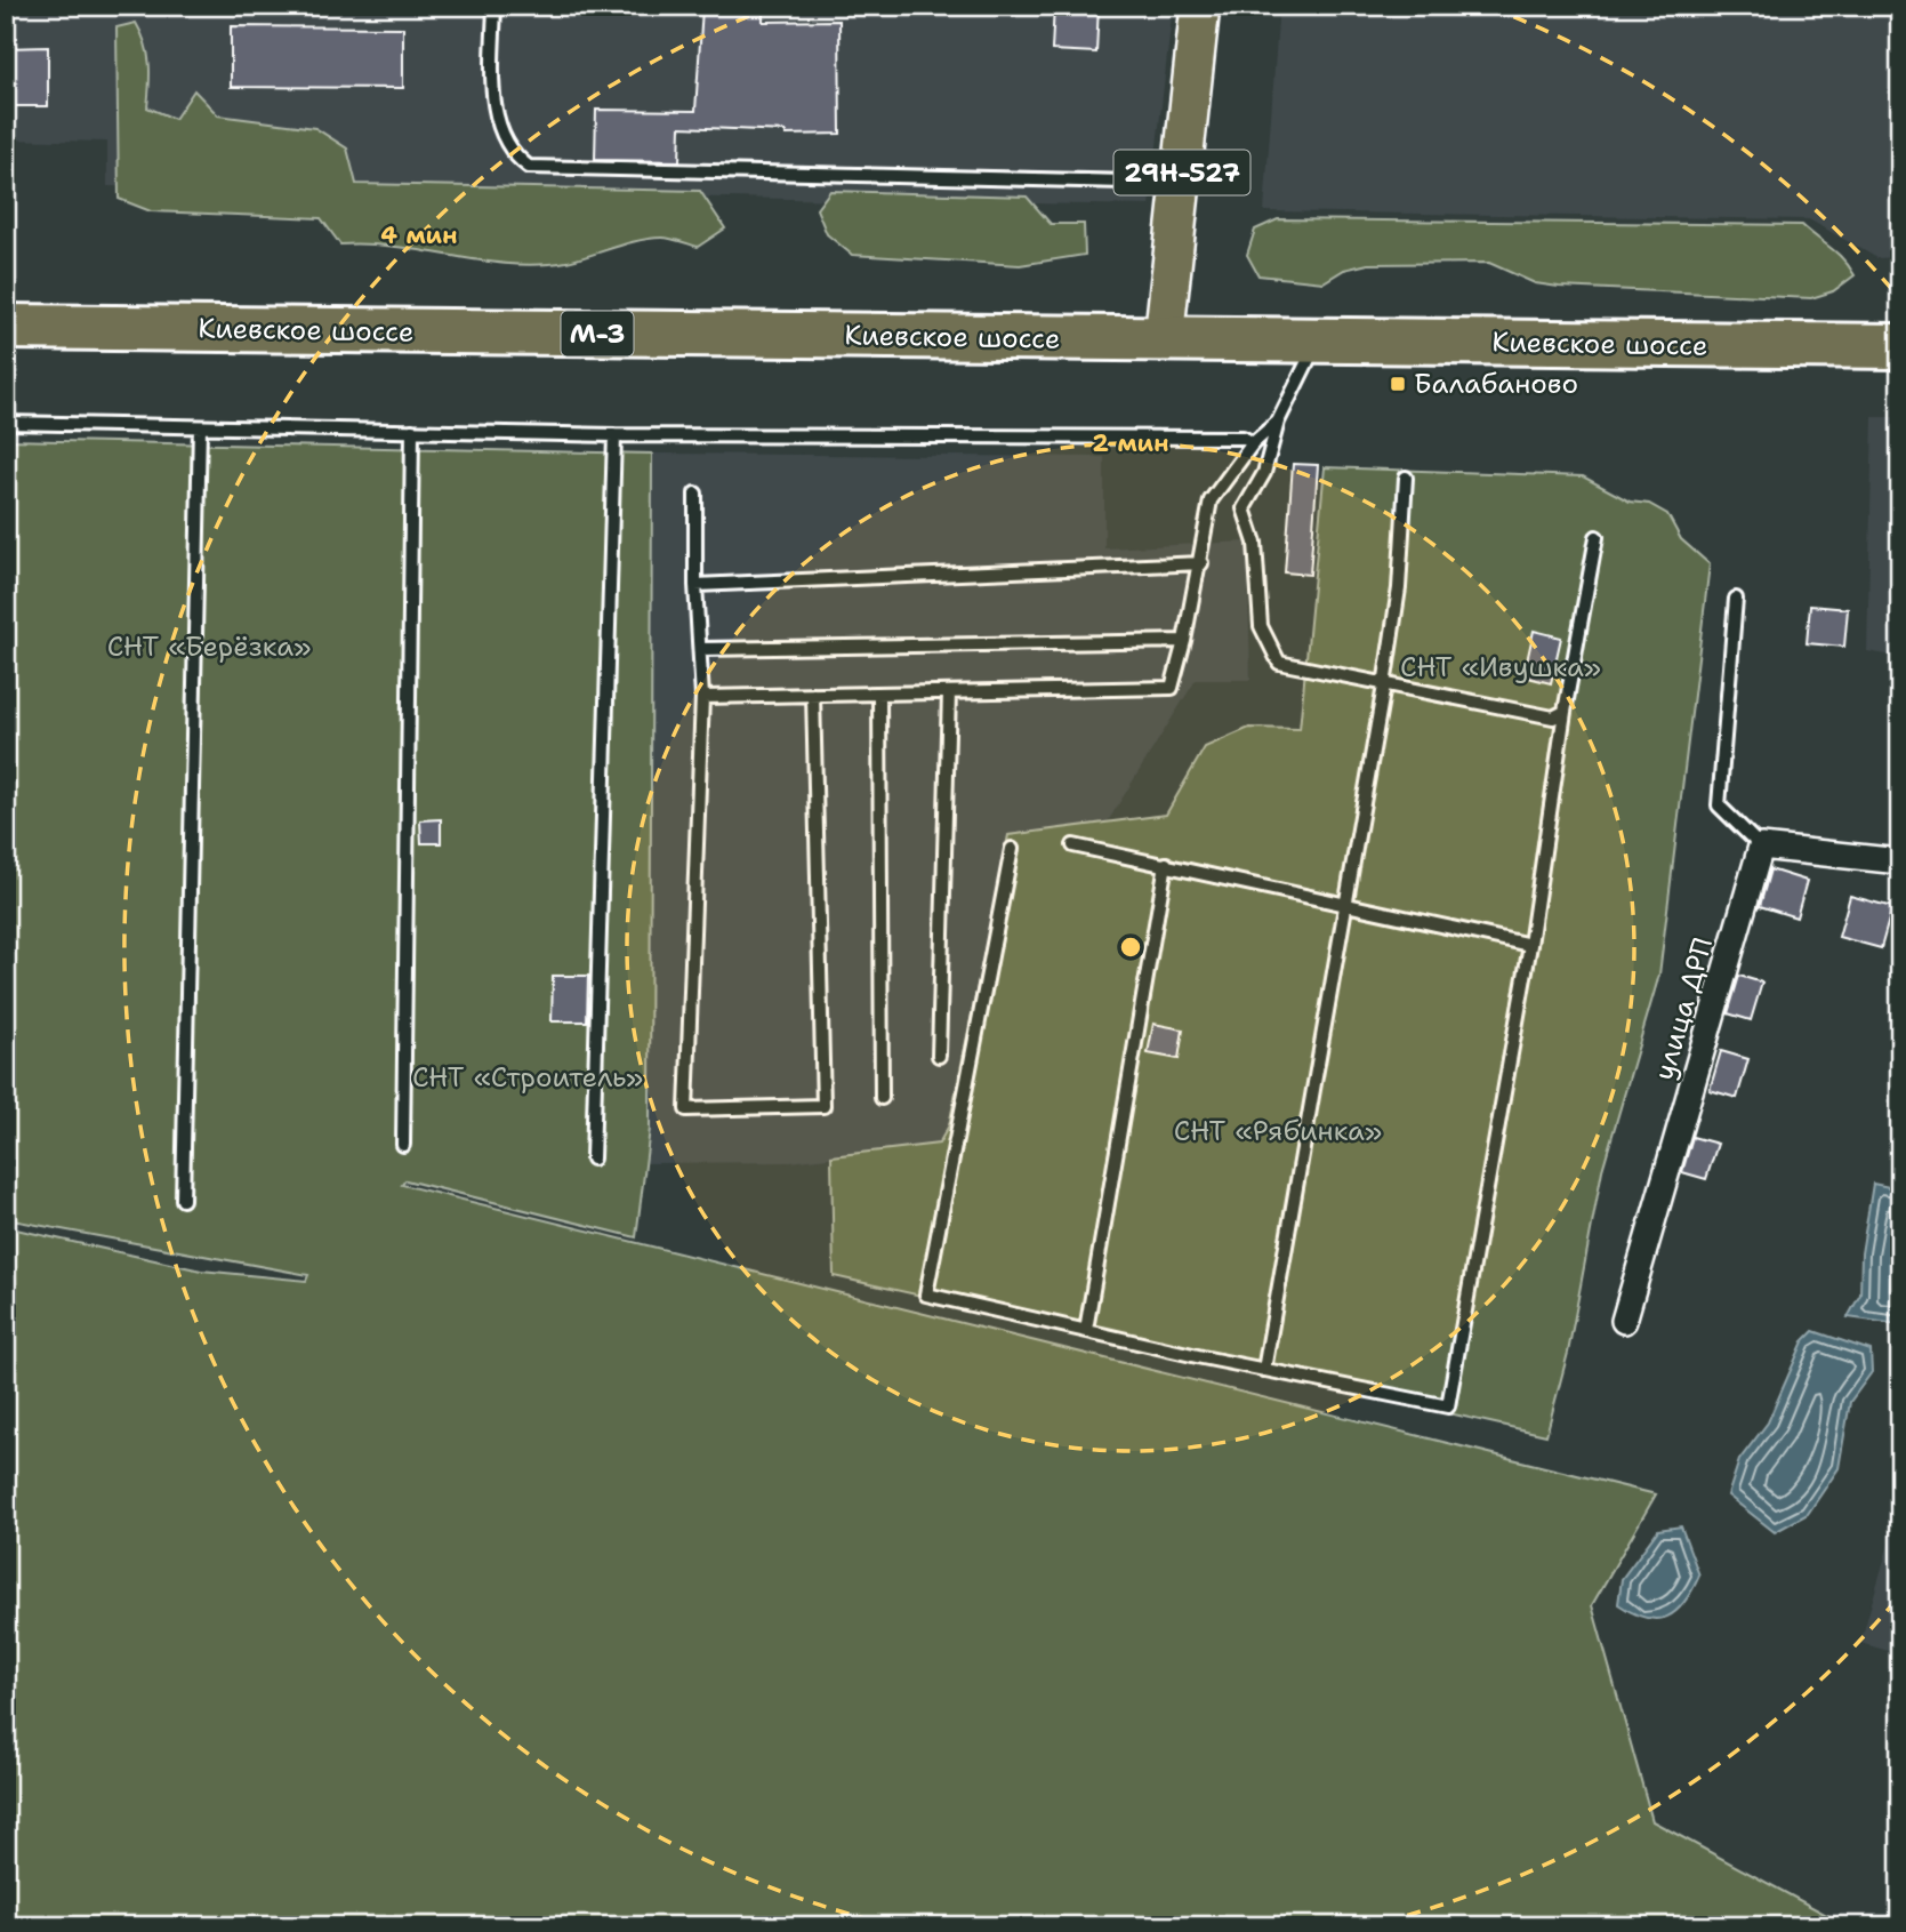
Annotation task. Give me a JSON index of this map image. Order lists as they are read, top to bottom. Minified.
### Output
{"streets":{"highway":["Киевское шоссе","М-3"],"main road":["29Н-527"],"street":["улица ДРП"]},"crossings":[["29Н-527","Киевское шоссе"]],"parks":["СНТ «Берёзка»","СНТ «Ивушка»","СНТ «Строитель»","СНТ «Рябинка»"],"places":{"transit":["Балабаново"]},"rings":["4 мин","2 мин"]}
